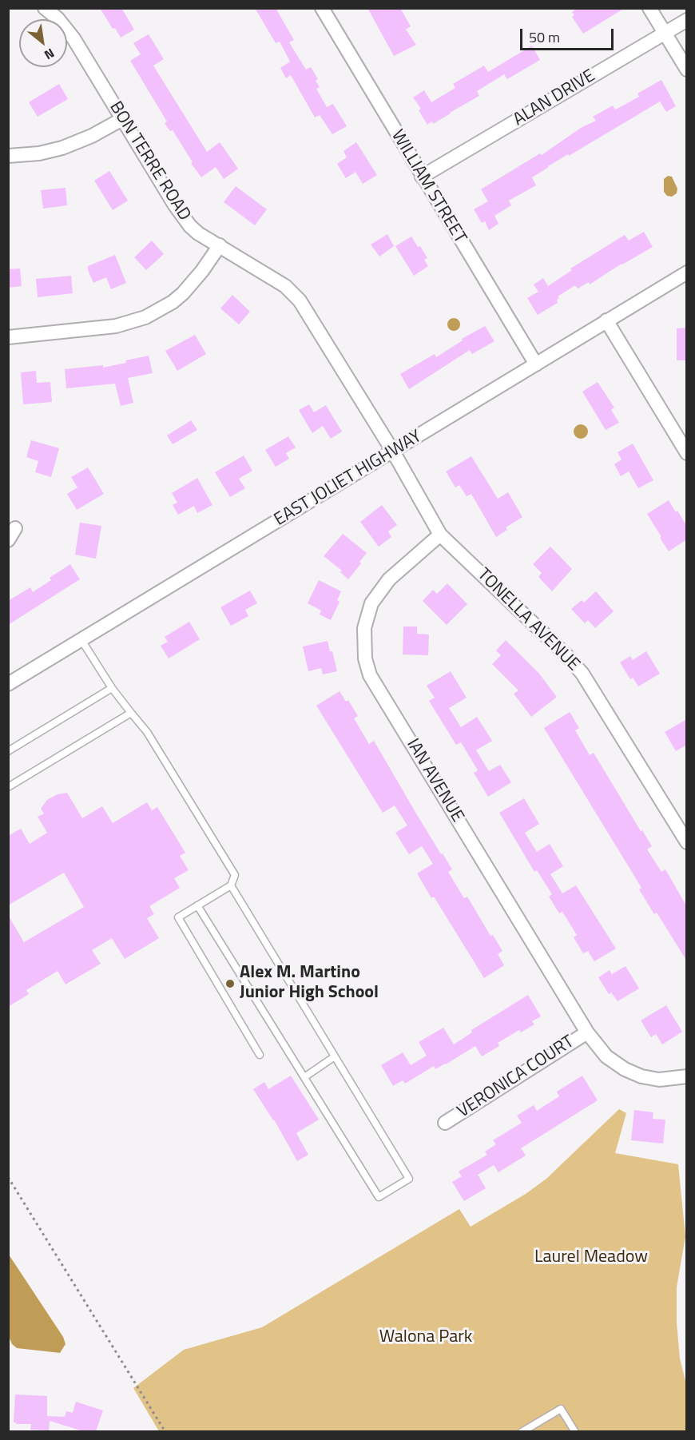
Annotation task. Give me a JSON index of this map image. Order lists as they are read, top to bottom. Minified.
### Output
{"streets":{"street":["ALAN DRIVE","BON TERRE ROAD","WILLIAM STREET","EAST JOLIET HIGHWAY","TONELLA AVENUE","IAN AVENUE","VERONICA COURT"]},"crossings":[["ALAN DRIVE","WILLIAM STREET"],["BON TERRE ROAD","EAST JOLIET HIGHWAY"],["BON TERRE ROAD","TONELLA AVENUE"],["WILLIAM STREET","EAST JOLIET HIGHWAY"],["EAST JOLIET HIGHWAY","TONELLA AVENUE"],["TONELLA AVENUE","IAN AVENUE"],["IAN AVENUE","VERONICA COURT"]],"parks":["Laurel Meadow","Walona Park"],"places":["Alex M. Martino Junior High School"],"scale_bar":"50 m","north":"bottom right"}
